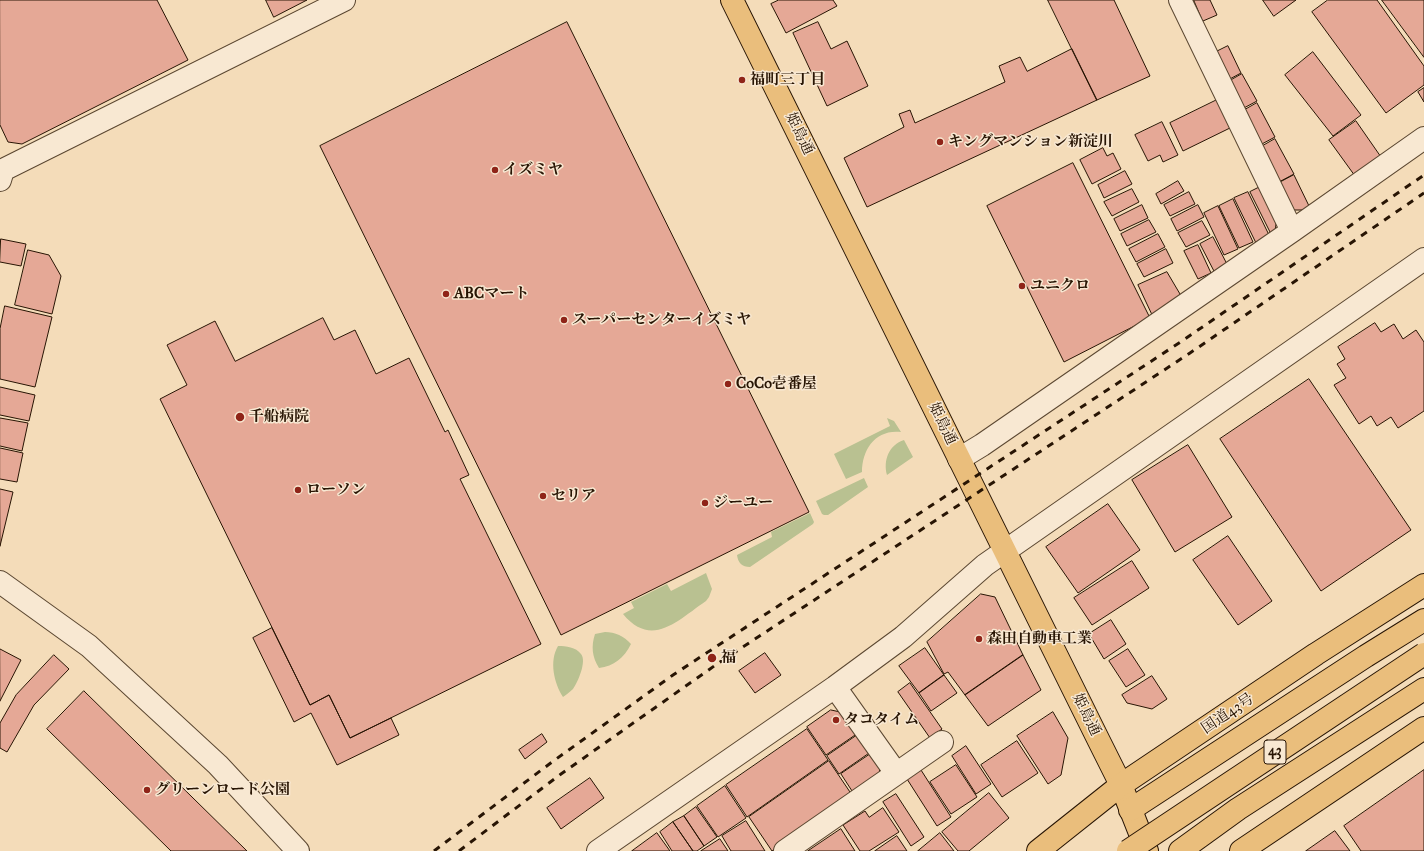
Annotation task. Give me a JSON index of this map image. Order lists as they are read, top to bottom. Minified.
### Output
{"streets":{"main road":["姫島通","国道43号","43"]},"crossings":[["姫島通","国道43号"]],"places":["福町三丁目","キングマンション新淀川","イズミヤ","ユニクロ","ABCマート","スーパーセンターイズミヤ","CoCo壱番屋","千船病院","ローソン","セリア","ジーユー","森田自動車工業","福","タコタイム","グリーンロード公園"]}
